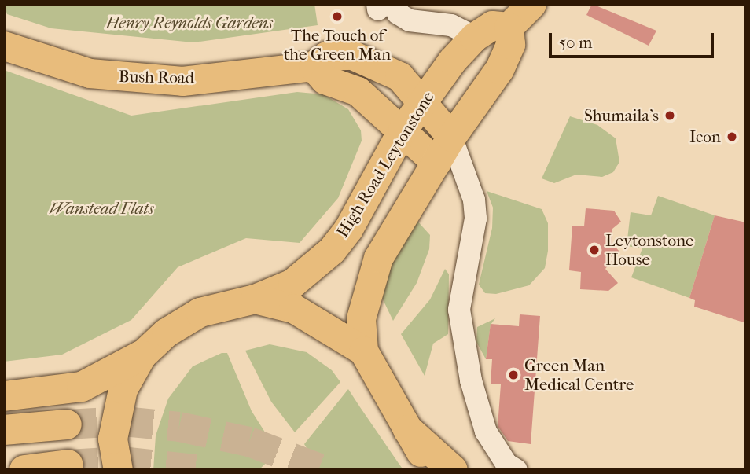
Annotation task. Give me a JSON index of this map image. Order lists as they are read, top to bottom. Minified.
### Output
{"streets":{"main road":["Bush Road","High Road Leytonstone"]},"crossings":[["Bush Road","High Road Leytonstone"]],"parks":["Henry Reynolds Gardens","Wanstead Flats"],"places":["The Touch of the Green Man","Shumaila's","Icon","Leytonstone House","Green Man Medical Centre"],"scale_bar":"50 m"}
